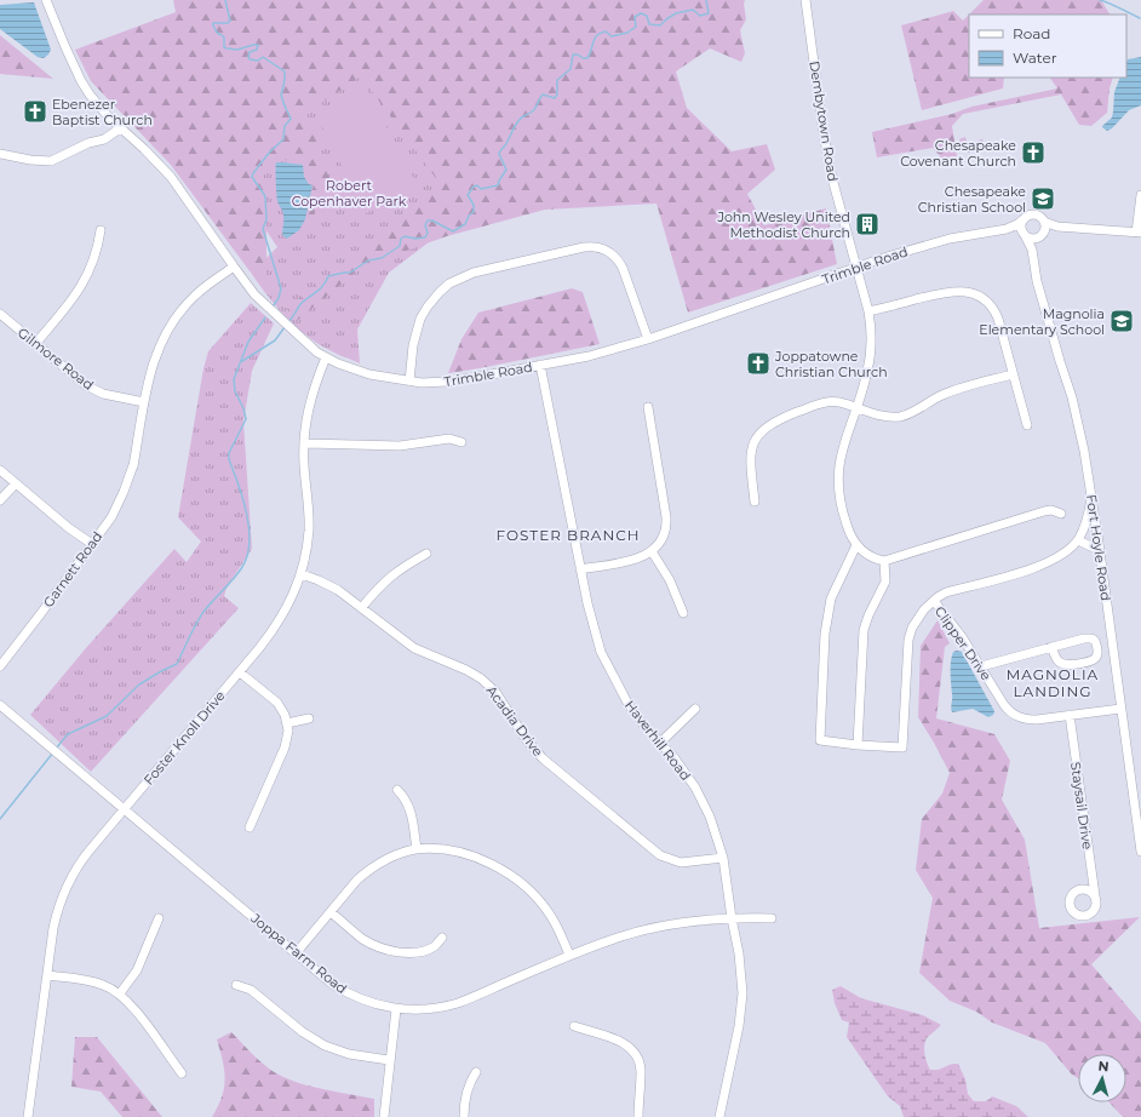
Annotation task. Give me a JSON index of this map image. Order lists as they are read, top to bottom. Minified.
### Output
{"streets":{"street":["Dembytown Road","Trimble Road","Gilmore Road","Fort Hoyle Road","Garnett Road","Clipper Drive","Acadia Drive","Foster Knoll Drive","Haverhill Road","Staysail Drive","Joppa Farm Road"]},"crossings":[["Dembytown Road","Trimble Road"],["Trimble Road","Fort Hoyle Road"],["Trimble Road","Garnett Road"],["Trimble Road","Foster Knoll Drive"],["Trimble Road","Haverhill Road"],["Gilmore Road","Garnett Road"],["Fort Hoyle Road","Clipper Drive"],["Clipper Drive","Staysail Drive"],["Acadia Drive","Foster Knoll Drive"],["Acadia Drive","Haverhill Road"],["Foster Knoll Drive","Joppa Farm Road"],["Haverhill Road","Joppa Farm Road"]],"districts":["FOSTER BRANCH","MAGNOLIA LANDING"],"parks":["Robert Copenhaver Park"],"places":{"church":["Ebenezer Baptist Church","Chesapeake Covenant Church","Joppatowne Christian Church"],"school or university":["Chesapeake Christian School","Magnolia Elementary School"],"building":["John Wesley United Methodist Church"]},"legend":["Road","Water"],"north":"top"}
